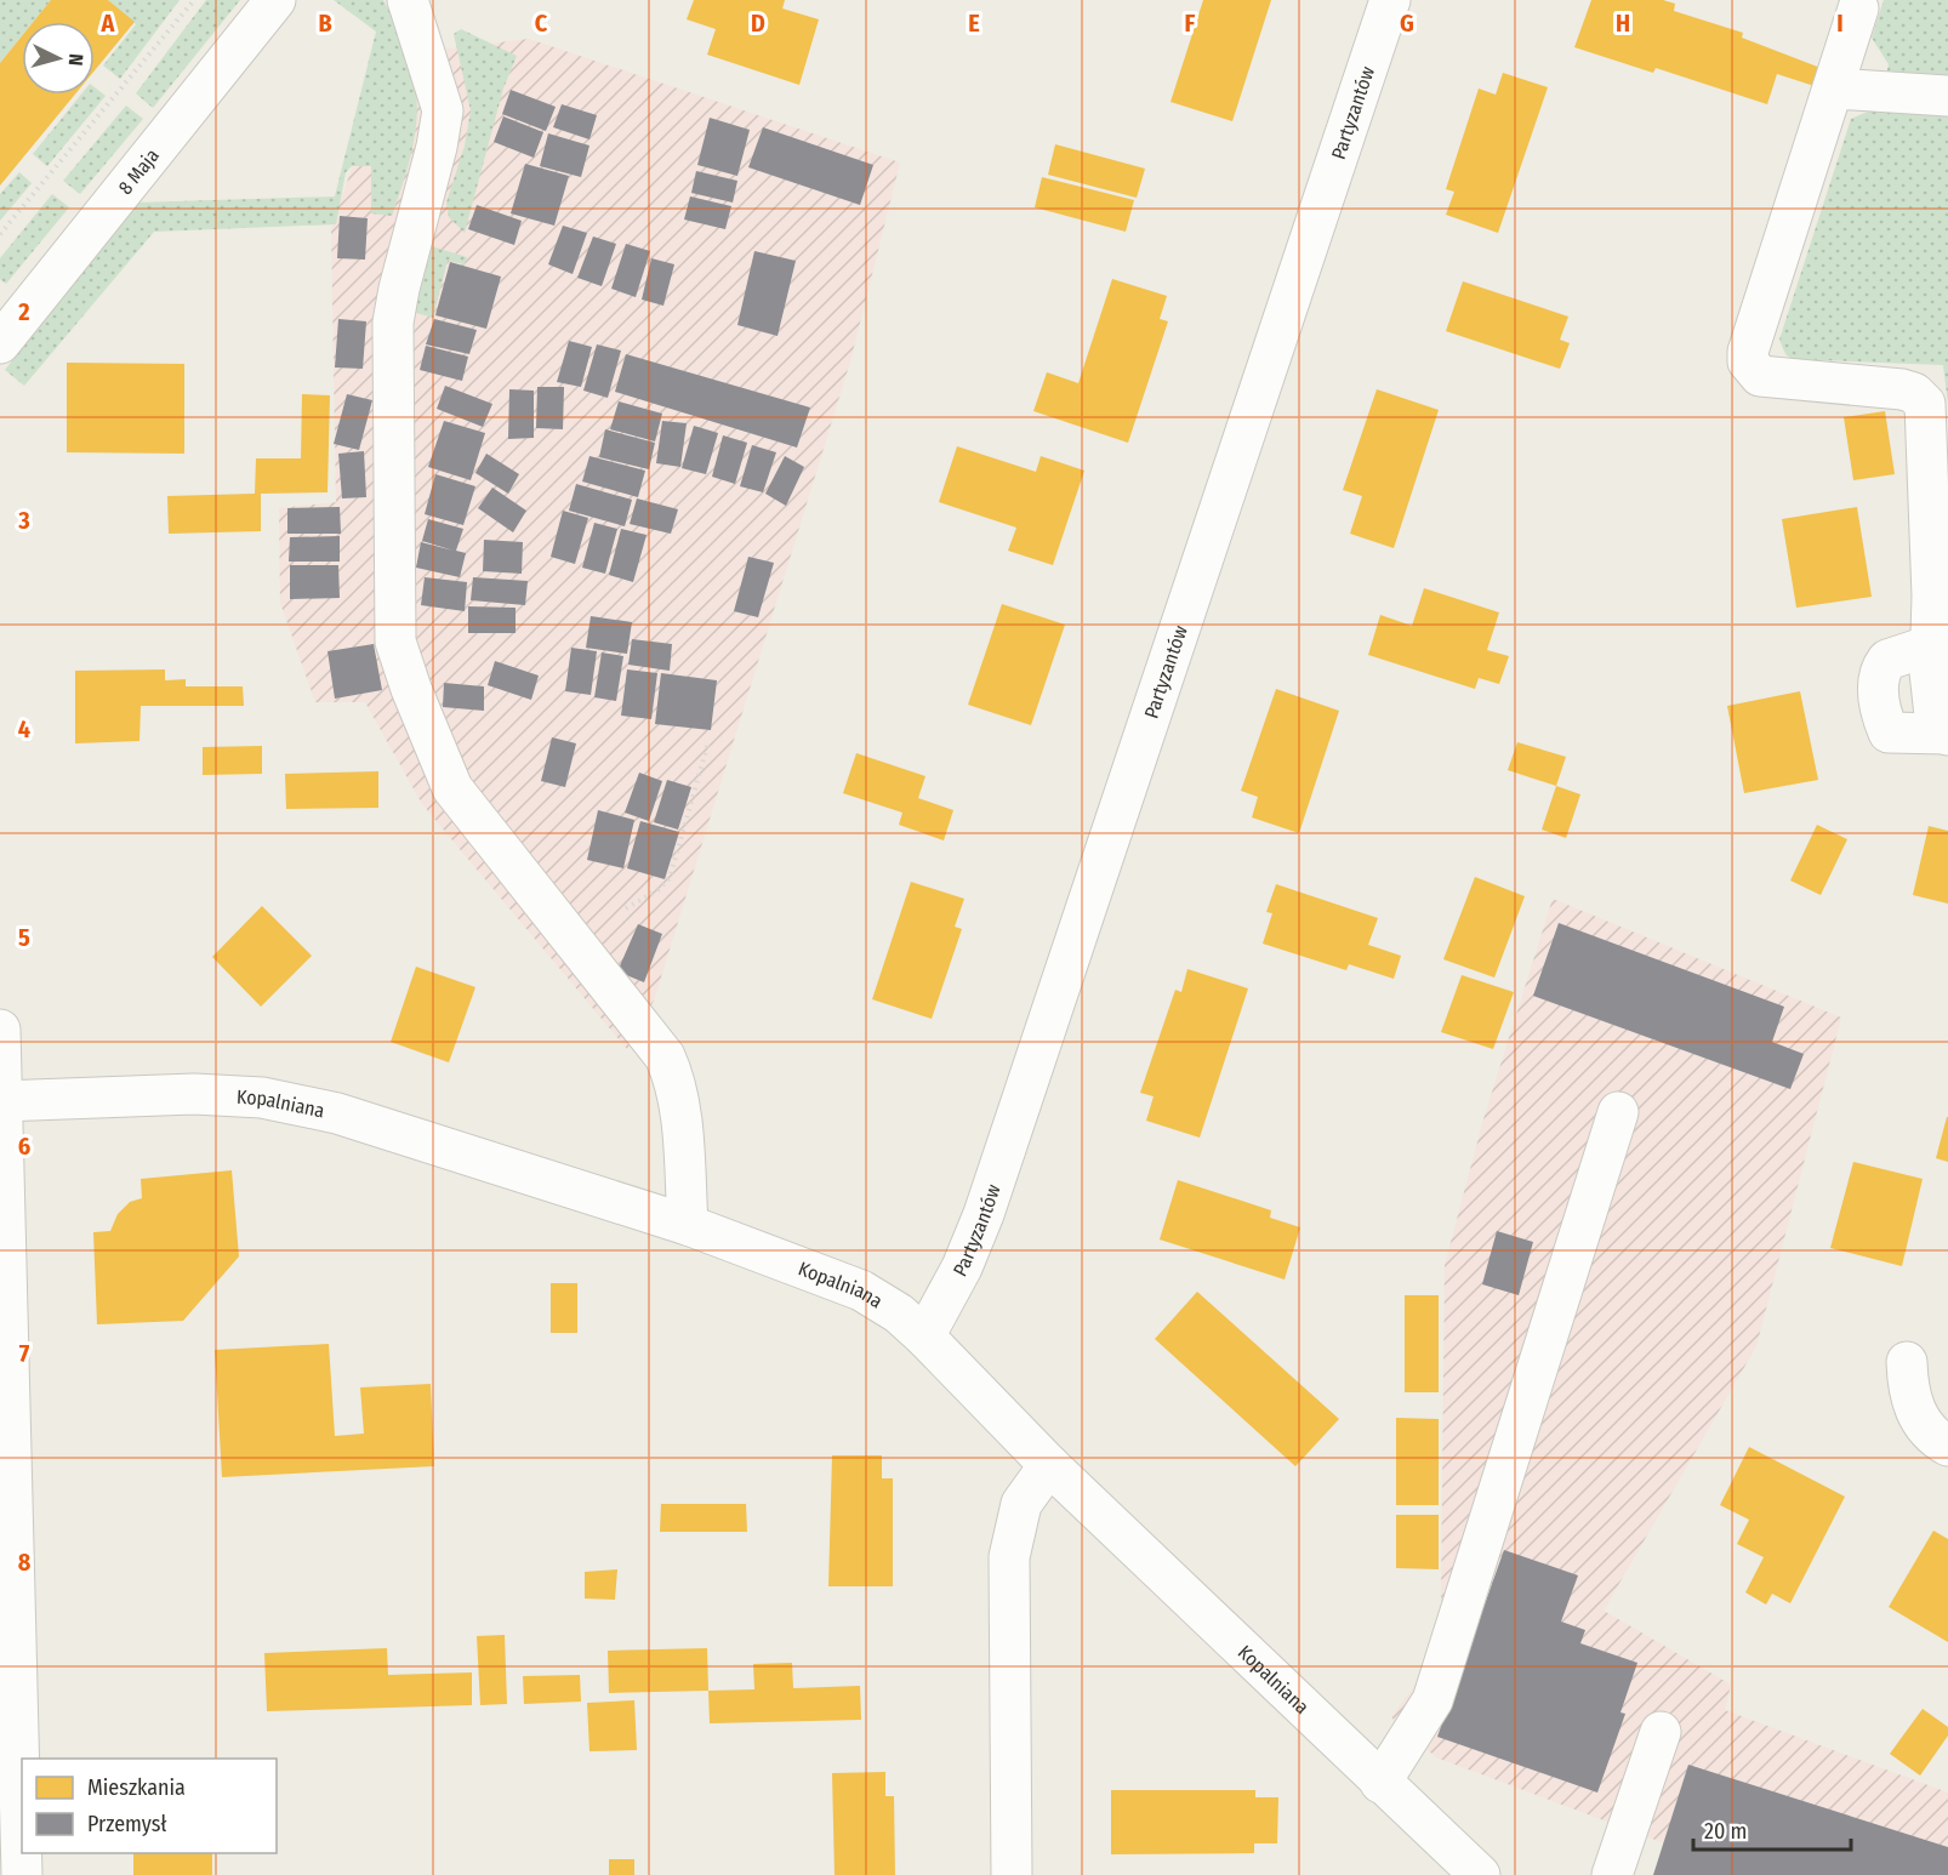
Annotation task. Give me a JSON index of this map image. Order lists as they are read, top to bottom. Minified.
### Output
{"streets":{"street":["Partyzantów","8 Maja","Kopalniana"]},"crossings":[["Partyzantów","Kopalniana"]],"legend":["Mieszkania","Przemysł"],"scale_bar":"20 m","north":"right","grid":{"columns":["A","B","C","D","E","F","G","H","I"],"rows":["2","3","4","5","6","7","8"]}}
